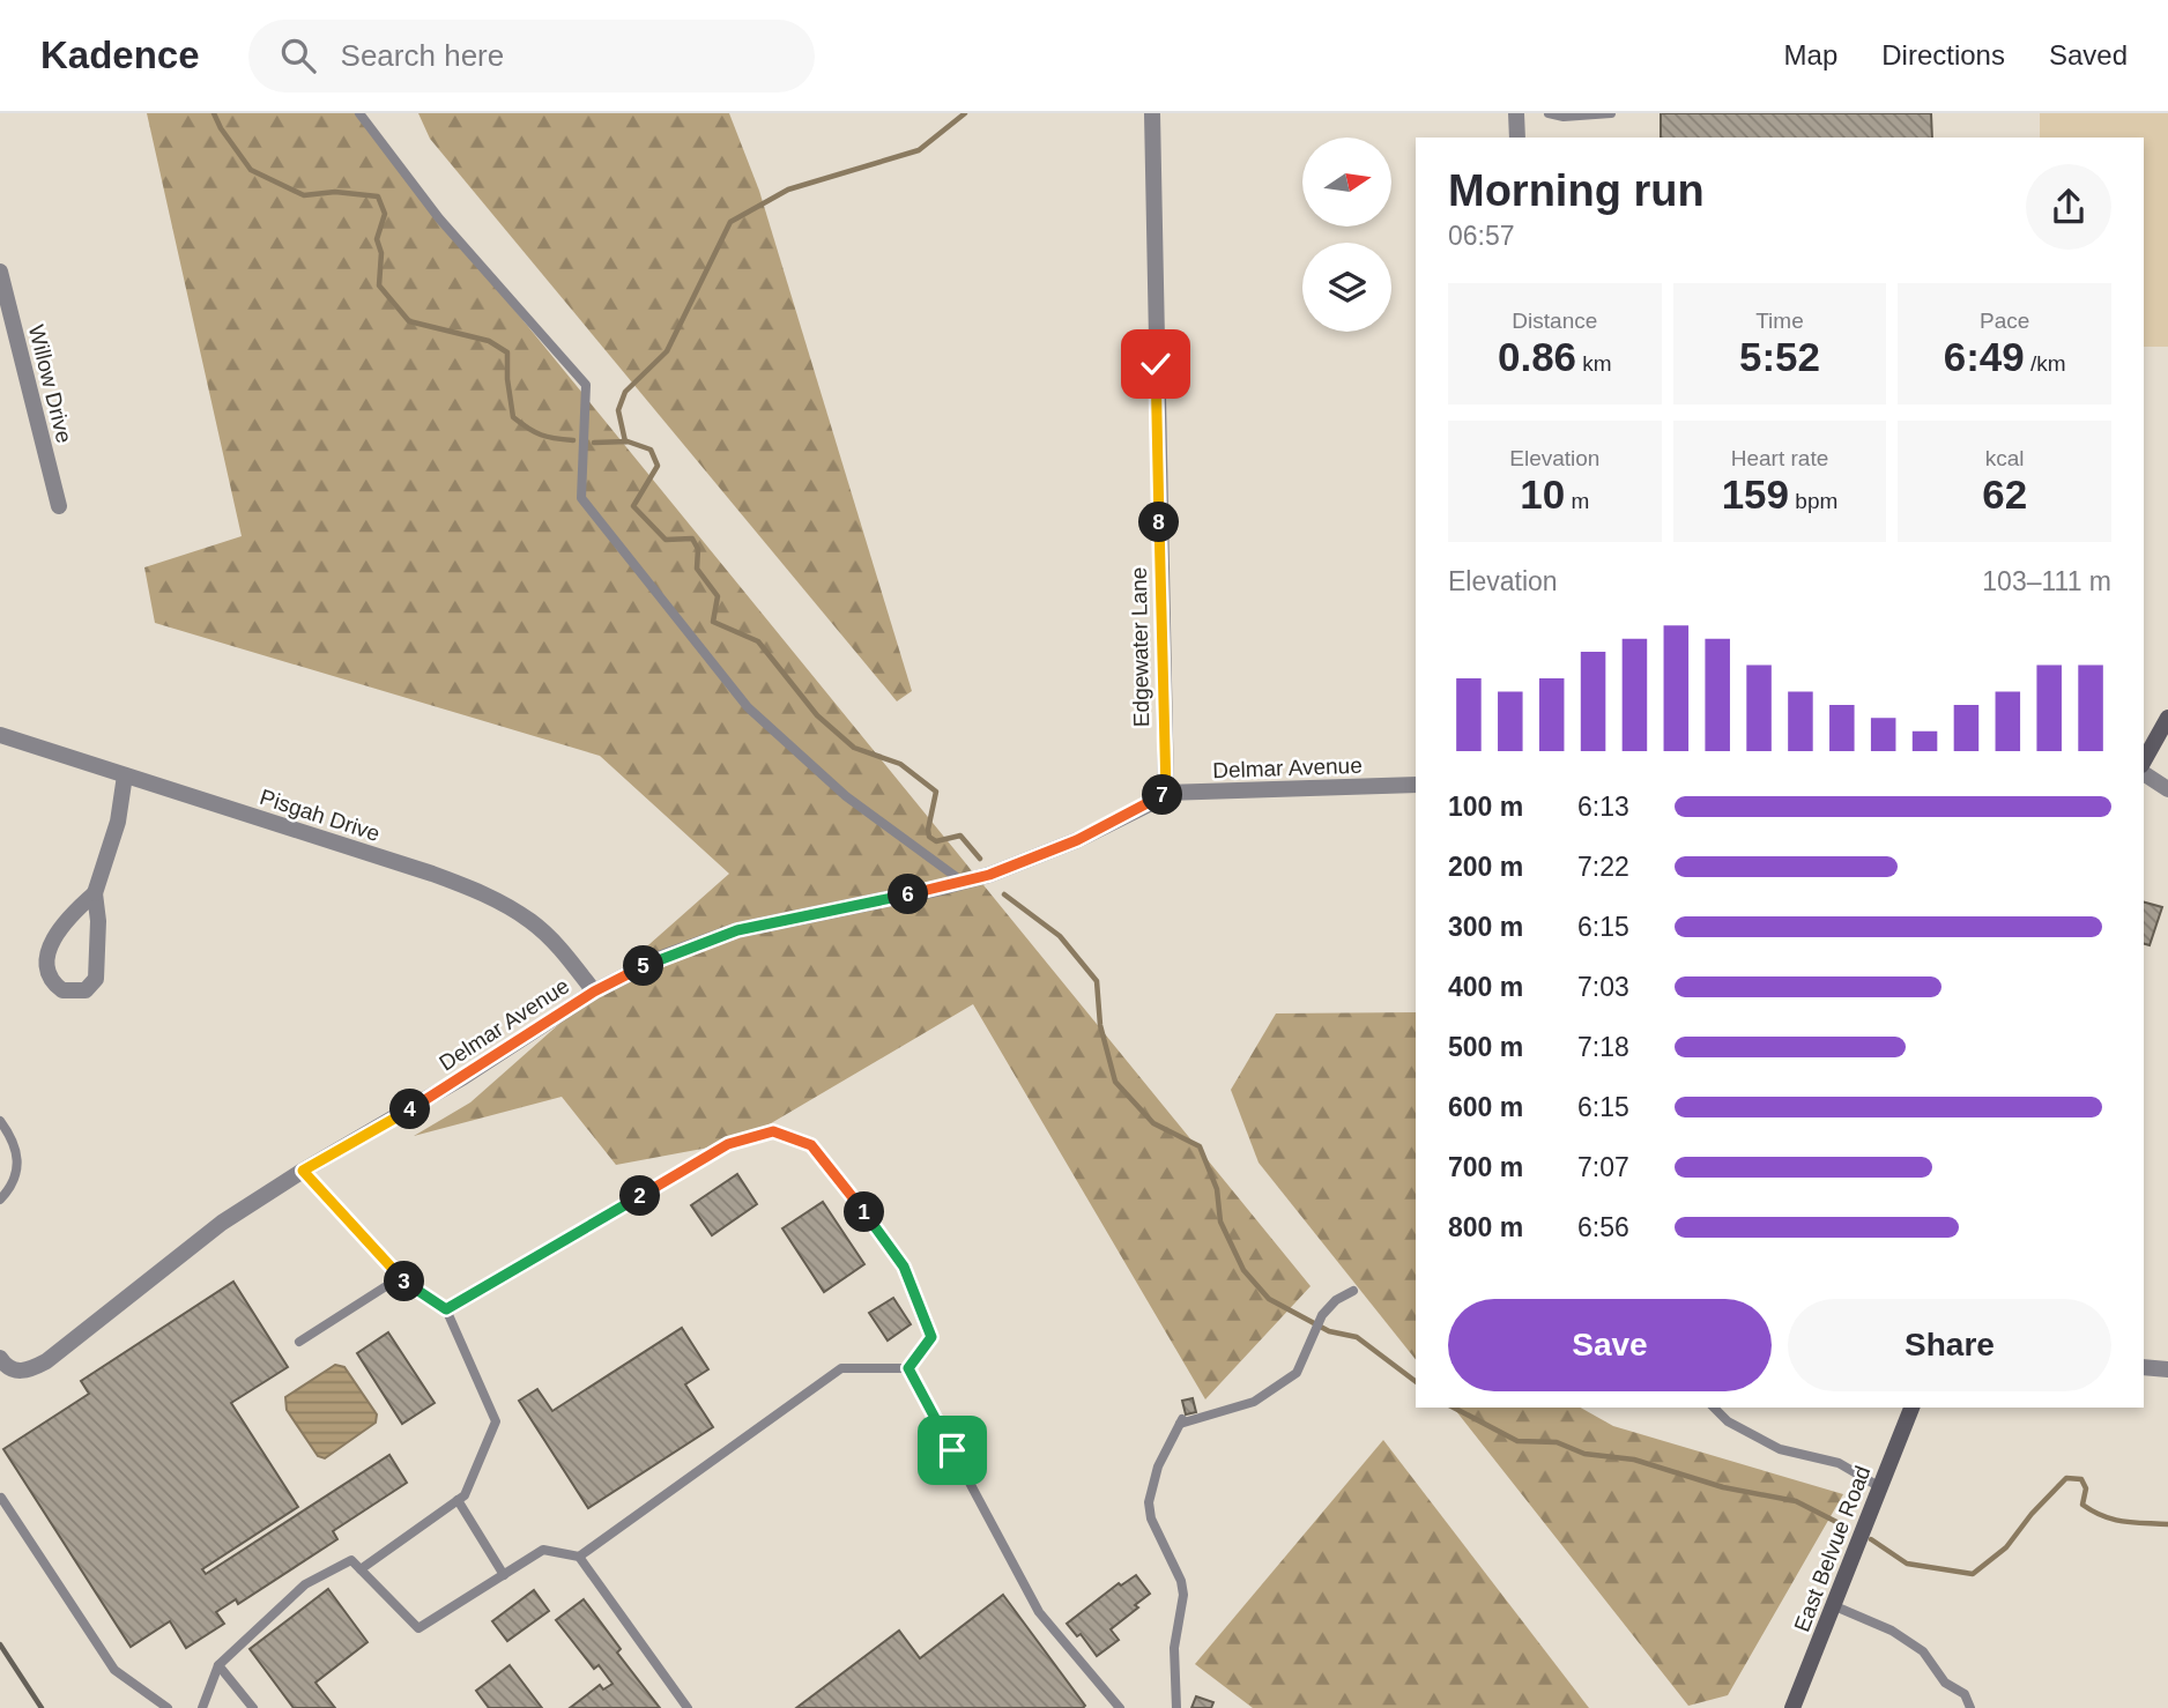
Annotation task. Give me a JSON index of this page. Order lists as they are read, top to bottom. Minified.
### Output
{"streets":{"street":["Willow Drive","Edgewater Lane","Delmar Avenue","Pisgah Drive","East Belvue Road"]},"crossings":[["Edgewater Lane","Delmar Avenue"],["Delmar Avenue","Pisgah Drive"]],"north":"right","page":{"header":"Kadence","search":"Search here","nav":["Map","Directions","Saved"],"heading":["Morning run","06:57"],"stats":[["Distance","0.86 km"],["Time","5:52"],["Pace","6:49 /km"],["Elevation","10 m"],["Heart rate","159 bpm"],["kcal","62"]],"pins":["8","7","6","5","4","2","1","3"],"chart":["Elevation","103–111 m"],"list":[{"name":"100 m","note":"6:13"},{"name":"200 m","note":"7:22"},{"name":"300 m","note":"6:15"},{"name":"400 m","note":"7:03"},{"name":"500 m","note":"7:18"},{"name":"600 m","note":"6:15"},{"name":"700 m","note":"7:07"},{"name":"800 m","note":"6:56"}],"buttons":["Save","Share"]}}
